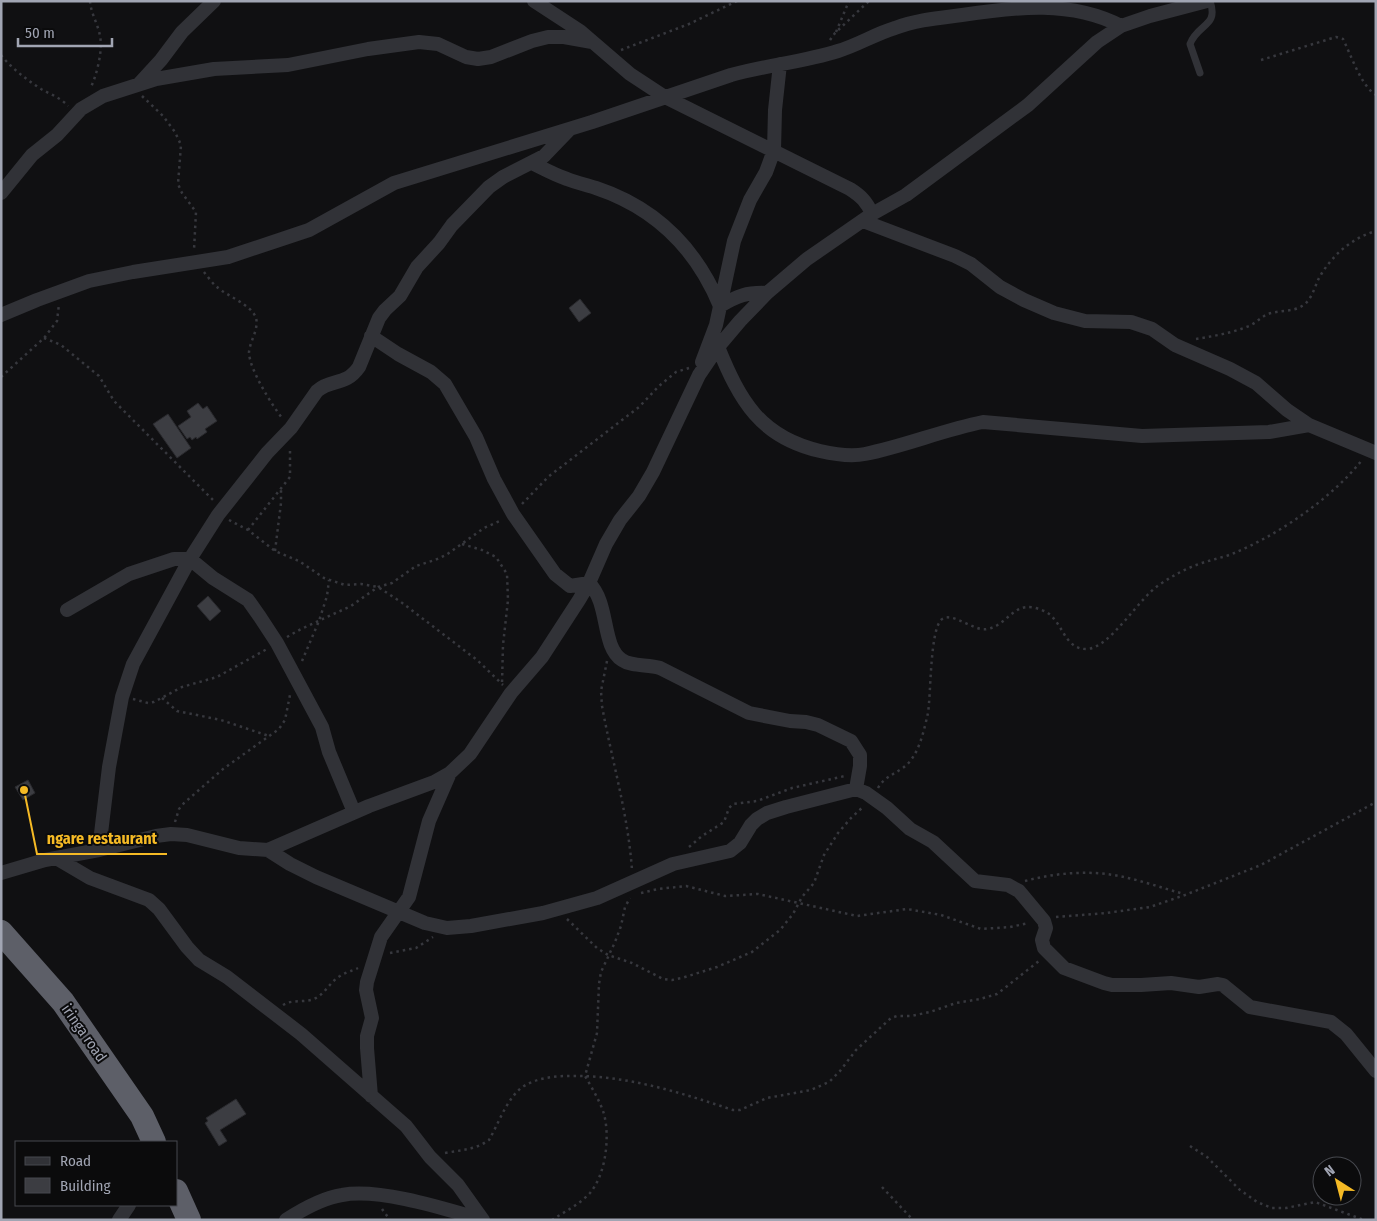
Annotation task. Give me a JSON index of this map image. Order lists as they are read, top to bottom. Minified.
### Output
{"streets":{"highway":["iringa road"]},"places":["ngare restaurant"],"legend":["Road","Building"],"scale_bar":"50 m","north":"top left"}
